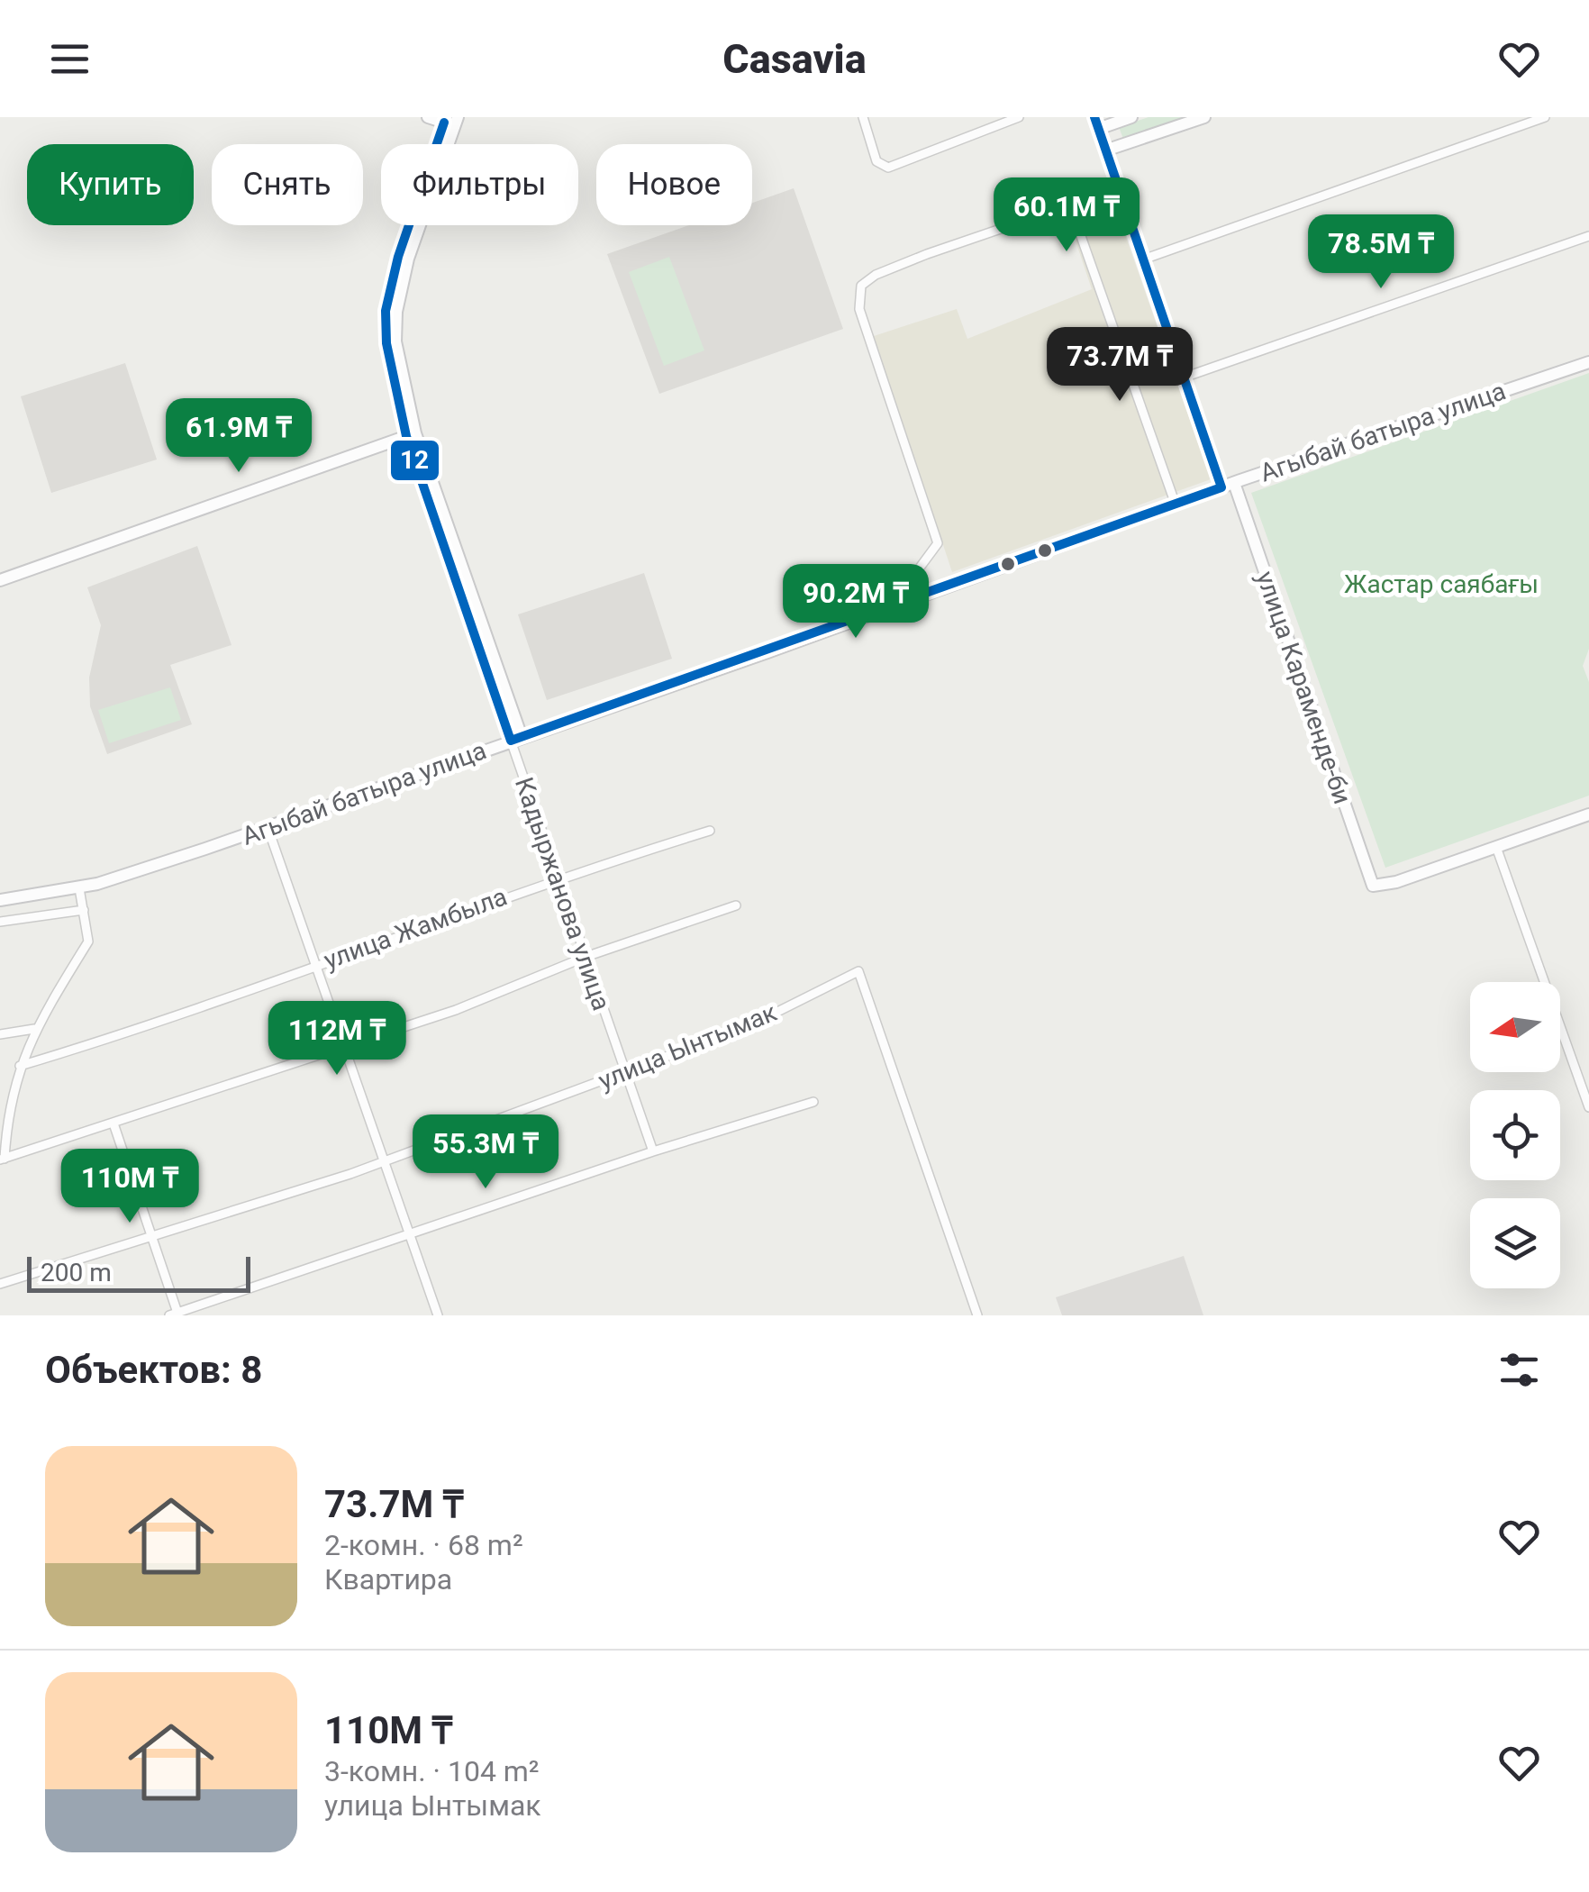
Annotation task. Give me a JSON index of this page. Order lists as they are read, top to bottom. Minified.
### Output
{"streets":{"main road":["Агыбай батыра улица","улица Караменде-би","Кадыржанова улица"],"street":["улица Жамбыла","улица Ынтымак"]},"crossings":[["Агыбай батыра улица","улица Караменде-би"],["Агыбай батыра улица","Кадыржанова улица"],["Кадыржанова улица","улица Жамбыла"],["Кадыржанова улица","улица Ынтымак"]],"parks":["Жастар саябағы"],"lines":["transit line 12"],"scale_bar":"200 m","north":"left","page":{"header":"Casavia","chip":["Купить","Снять","Фильтры","Новое"],"price":["60.1M ₸","78.5M ₸","73.7M ₸","61.9M ₸","90.2M ₸","112M ₸","55.3M ₸","110M ₸"],"scale":"200 m","heading":"Объектов: 8","list":[{"name":"73.7M ₸","note":"2-комн. · 68 m² · Квартира"},{"name":"110M ₸","note":"3-комн. · 104 m² · улица Ынтымак"}]}}
